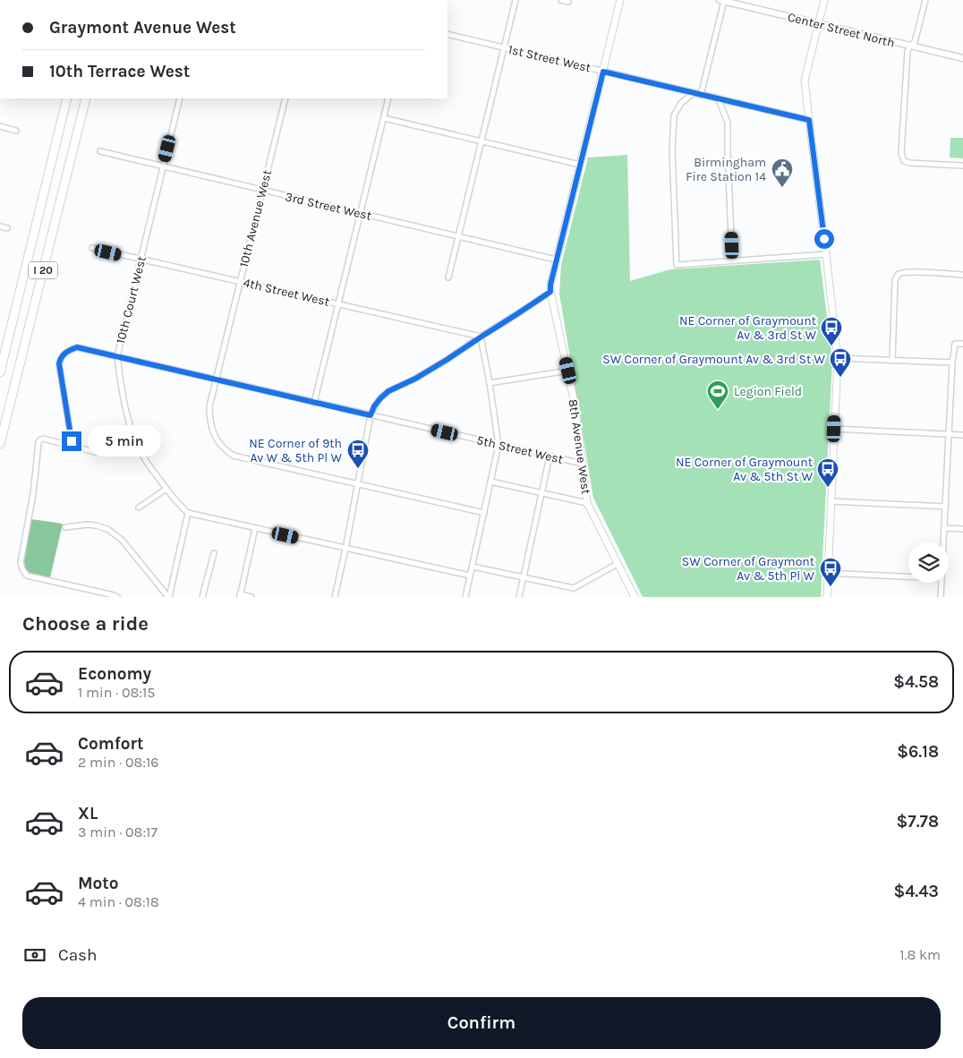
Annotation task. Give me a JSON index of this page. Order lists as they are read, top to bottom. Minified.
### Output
{"streets":{"highway":["I 20"],"main road":["8th Avenue West"],"street":["Center Street North","1st Street West","3rd Street West","10th Avenue West","4th Street West","10th Court West","5th Street West"]},"crossings":[["1st Street West","8th Avenue West"],["3rd Street West","10th Avenue West"],["3rd Street West","10th Court West"],["3rd Street West","8th Avenue West"],["10th Avenue West","4th Street West"],["10th Avenue West","5th Street West"],["4th Street West","10th Court West"],["10th Court West","5th Street West"],["8th Avenue West","5th Street West"]],"places":{"public building":["Birmingham Fire Station 14"],"bus stop":["NE Corner of Graymount Av & 3rd St W","SW Corner of Graymount Av & 3rd St W","NE Corner of 9th Av W & 5th Pl W","NE Corner of Graymount Av & 5th St W","SW Corner of Graymont Av & 5th Pl W"],"sports":["Legion Field"]},"page":{"banner":["Graymont Avenue West","10th Terrace West"],"bubble":"5 min","heading":"Choose a ride","list":[{"name":"Economy","note":"1 min · 08:15","value":"$4.58"},{"name":"Comfort","note":"2 min · 08:16","value":"$6.18"},{"name":"XL","note":"3 min · 08:17","value":"$7.78"},{"name":"Moto","note":"4 min · 08:18","value":"$4.43"}],"pay":["Cash","1.8 km"],"buttons":"Confirm"}}
